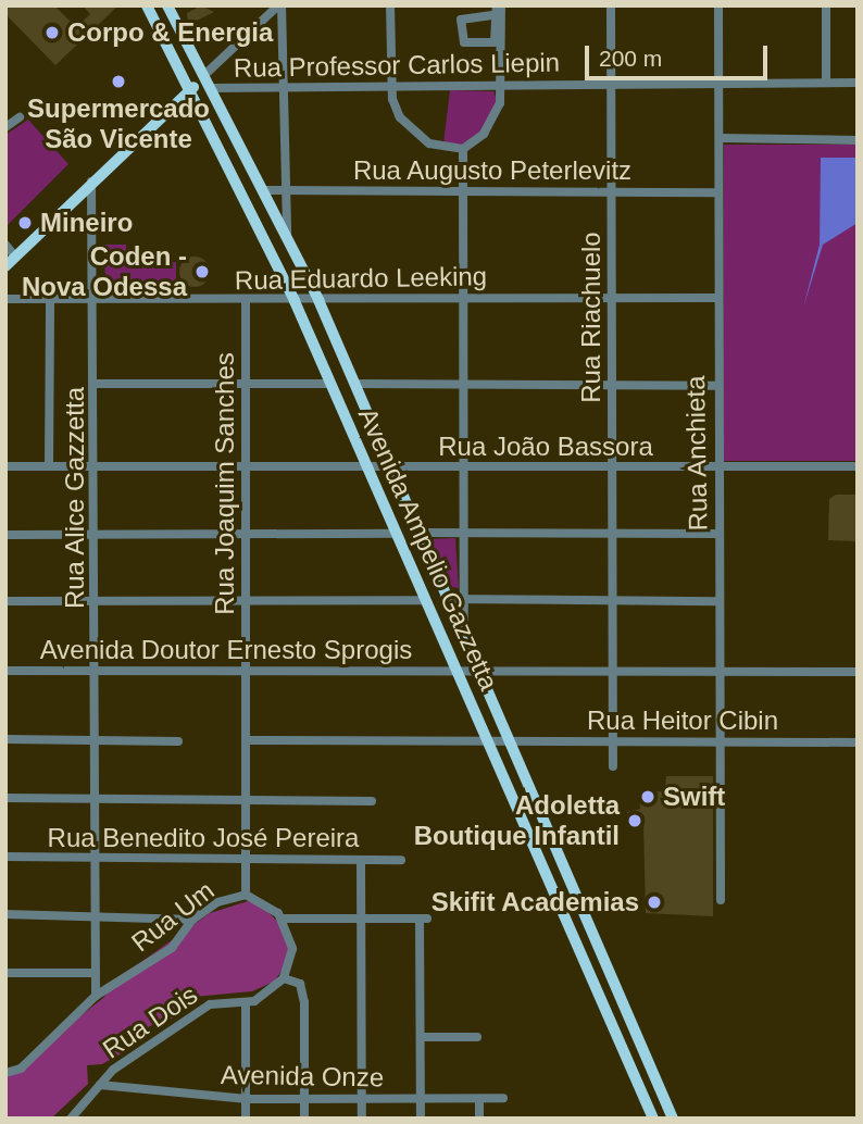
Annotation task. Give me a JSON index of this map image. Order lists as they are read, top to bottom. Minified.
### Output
{"streets":{"main road":["Avenida Ampelio Gazzetta"],"street":["Rua Professor Carlos Liepin","Rua Augusto Peterlevitz","Rua Eduardo Leeking","Rua Riachuelo","Rua João Bassora","Rua Anchieta","Rua Joaquim Sanches","Rua Alice Gazzetta","Avenida Doutor Ernesto Sprogis","Rua Heitor Cibin","Rua Benedito José Pereira","Rua Um","Rua Dois","Avenida Onze"]},"crossings":[["Rua Professor Carlos Liepin","Rua Riachuelo"],["Rua Professor Carlos Liepin","Rua Anchieta"],["Rua Professor Carlos Liepin","Avenida Ampelio Gazzetta"],["Rua Augusto Peterlevitz","Rua Riachuelo"],["Rua Augusto Peterlevitz","Rua Anchieta"],["Rua Augusto Peterlevitz","Avenida Ampelio Gazzetta"],["Rua Eduardo Leeking","Rua Riachuelo"],["Rua Eduardo Leeking","Rua Anchieta"],["Rua Eduardo Leeking","Rua Joaquim Sanches"],["Rua Eduardo Leeking","Rua Alice Gazzetta"],["Rua Eduardo Leeking","Avenida Ampelio Gazzetta"],["Rua Riachuelo","Rua João Bassora"],["Rua Riachuelo","Avenida Doutor Ernesto Sprogis"],["Rua Riachuelo","Rua Heitor Cibin"],["Rua João Bassora","Rua Anchieta"],["Rua João Bassora","Rua Joaquim Sanches"],["Rua João Bassora","Rua Alice Gazzetta"],["Rua João Bassora","Avenida Ampelio Gazzetta"],["Rua Anchieta","Avenida Doutor Ernesto Sprogis"],["Rua Anchieta","Rua Heitor Cibin"],["Rua Joaquim Sanches","Avenida Doutor Ernesto Sprogis"],["Rua Joaquim Sanches","Rua Heitor Cibin"],["Rua Joaquim Sanches","Rua Benedito José Pereira"],["Rua Joaquim Sanches","Rua Um"],["Rua Alice Gazzetta","Avenida Doutor Ernesto Sprogis"],["Rua Alice Gazzetta","Rua Benedito José Pereira"],["Rua Alice Gazzetta","Rua Um"],["Avenida Ampelio Gazzetta","Avenida Doutor Ernesto Sprogis"],["Avenida Ampelio Gazzetta","Rua Heitor Cibin"],["Rua Dois","Avenida Onze"]],"places":["Corpo & Energia","Supermercado São Vicente","Mineiro","Coden - Nova Odessa","Swift","Adoletta Boutique Infantil","Skifit Academias"],"scale_bar":"200 m"}
